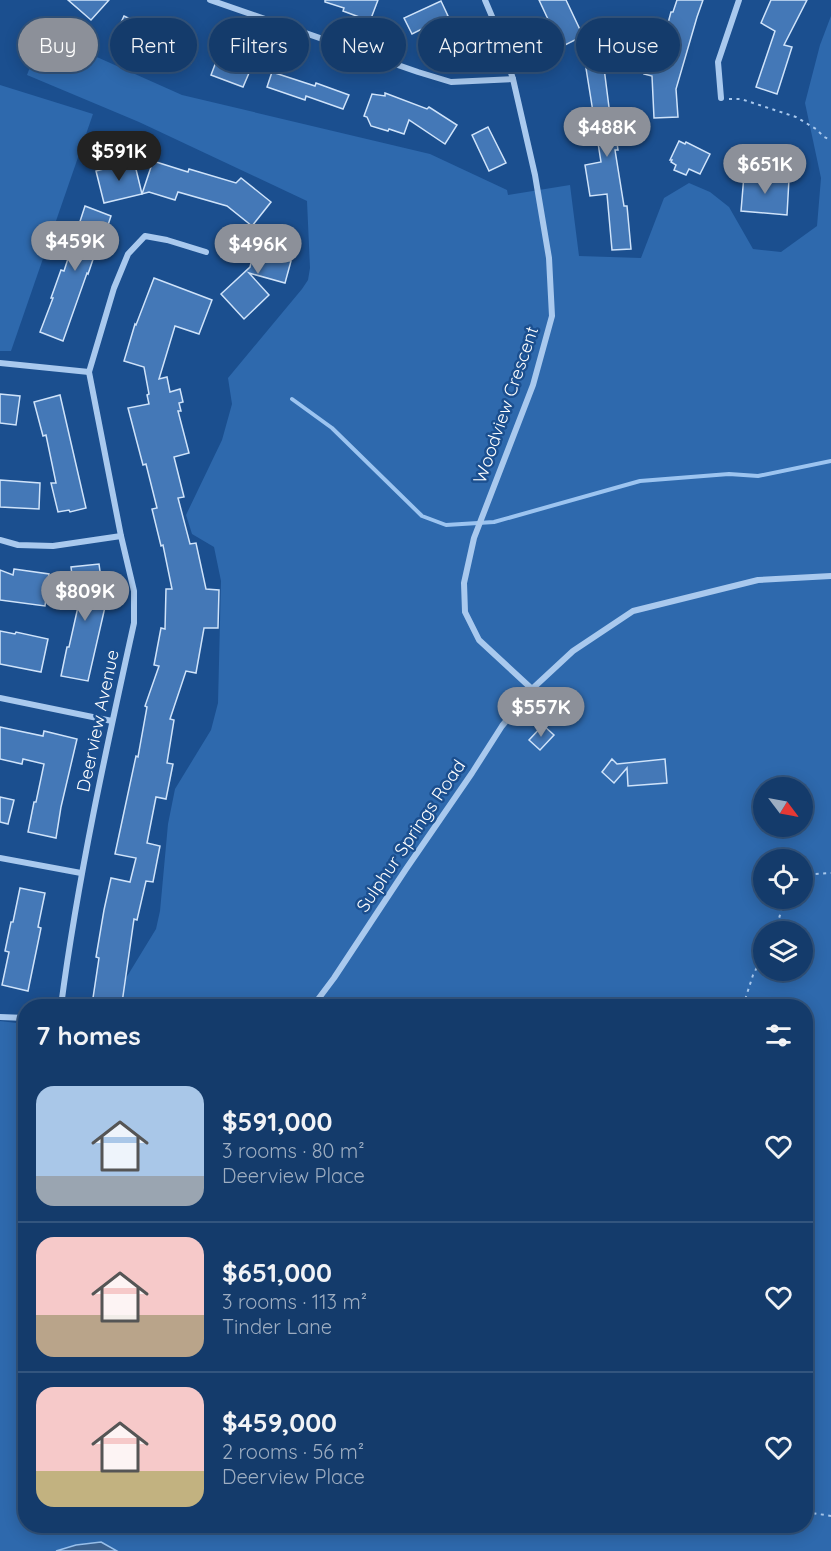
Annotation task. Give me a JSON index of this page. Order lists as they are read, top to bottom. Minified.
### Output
{"streets":{"street":["Woodview Crescent","Deerview Avenue","Sulphur Springs Road"]},"crossings":[["Woodview Crescent","Sulphur Springs Road"]],"north":"bottom right","page":{"chip":["Buy","Rent","Filters","New","Apartment","House"],"price":["$488K","$591K","$651K","$459K","$496K","$809K","$557K"],"heading":"7 homes","list":[{"name":"$591,000","note":"3 rooms · 80 m² · Deerview Place"},{"name":"$651,000","note":"3 rooms · 113 m² · Tinder Lane"},{"name":"$459,000","note":"2 rooms · 56 m² · Deerview Place"}]}}
